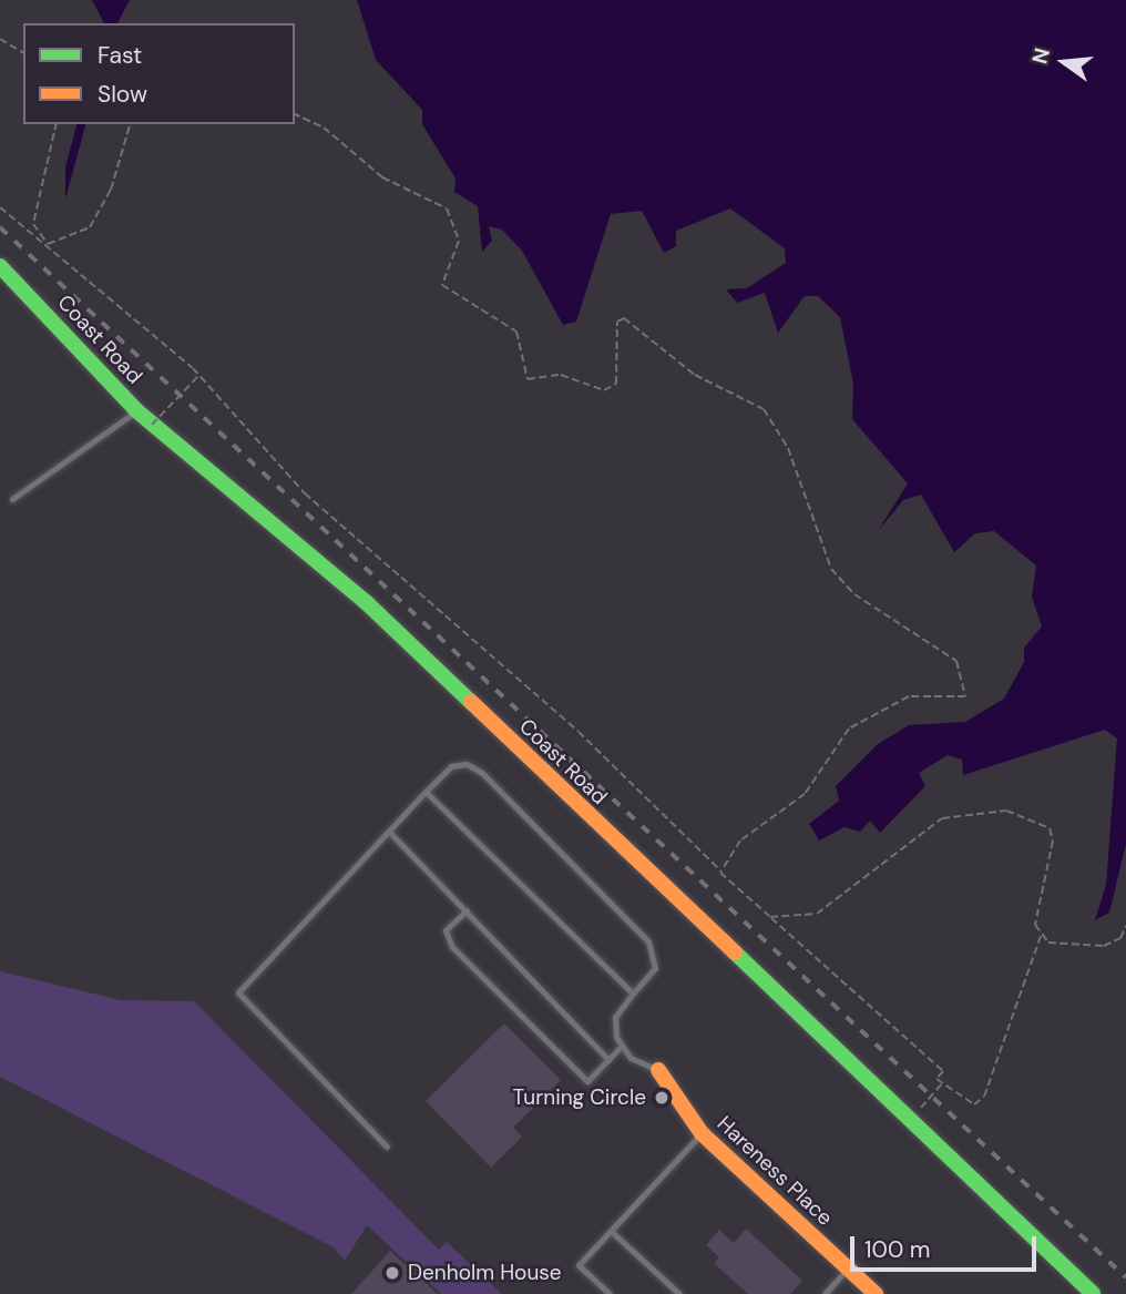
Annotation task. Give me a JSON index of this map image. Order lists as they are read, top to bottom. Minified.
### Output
{"streets":{"street":["Coast Road","Hareness Place"]},"places":["Turning Circle","Denholm House"],"legend":["Fast","Slow"],"scale_bar":"100 m","north":"left"}
